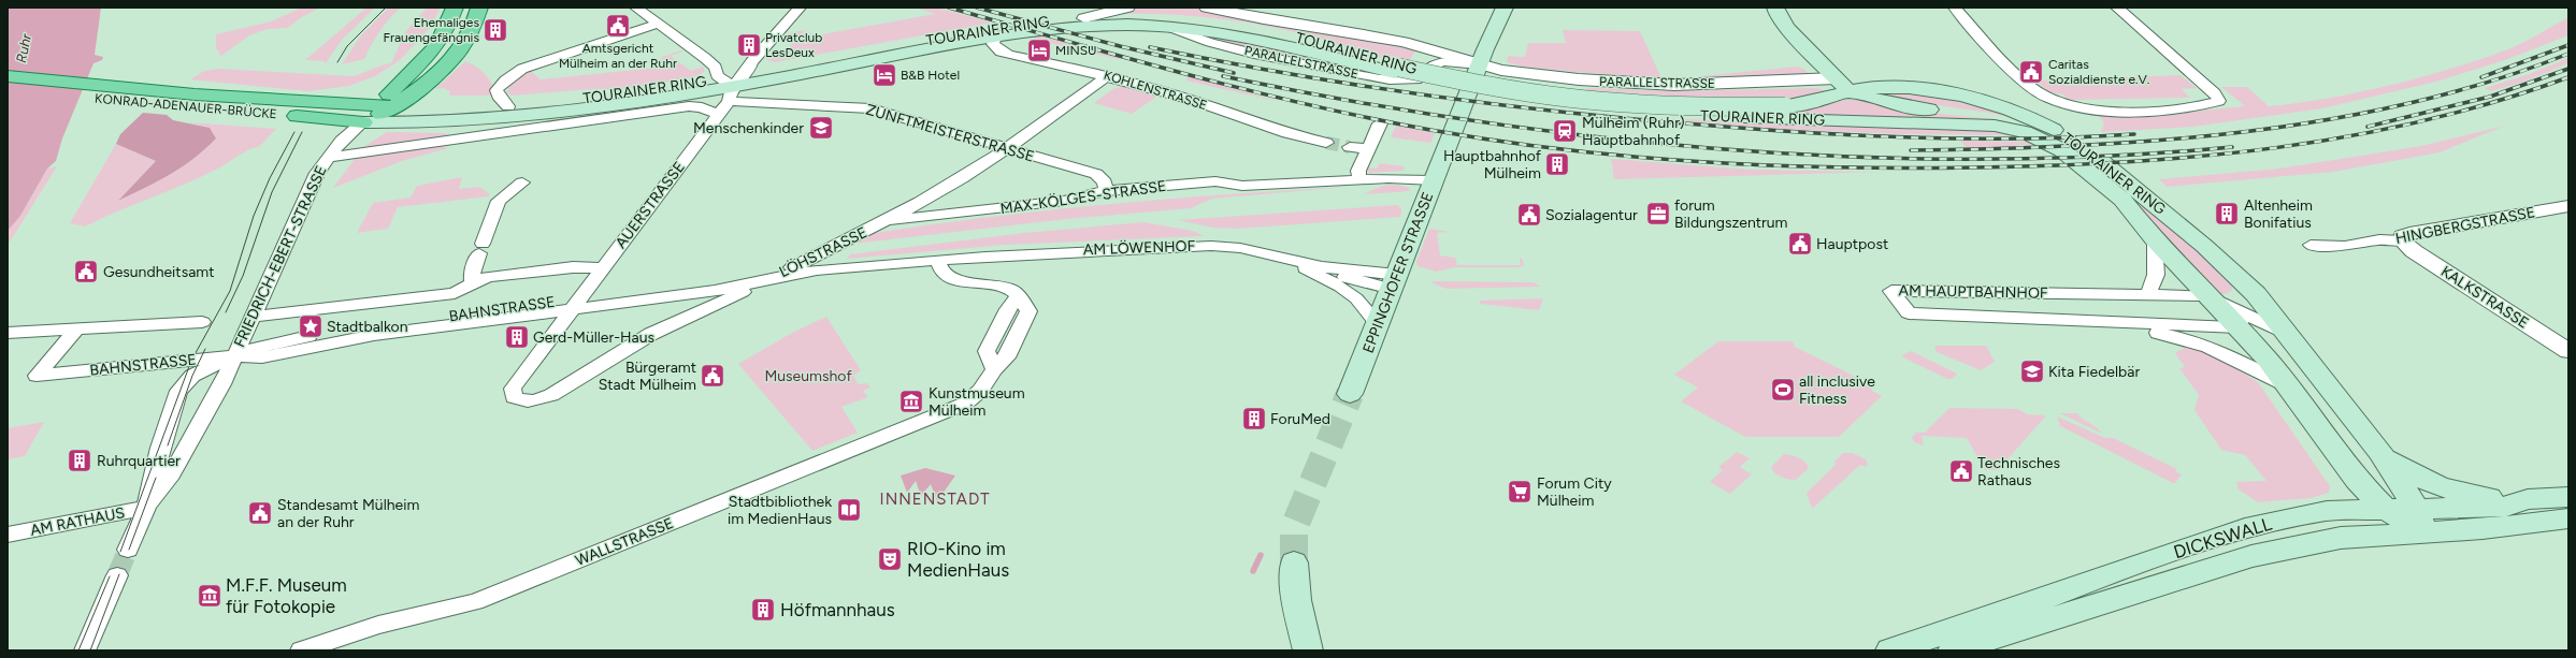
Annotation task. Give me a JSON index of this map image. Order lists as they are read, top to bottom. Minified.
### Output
{"streets":{"main road":["TOURAINER RING","KONRAD-ADENAUER-BRÜCKE","FRIEDRICH-EBERT-STRASSE","EPPINGHOFER STRASSE","DICKSWALL"],"street":["PARALLELSTRASSE","KOHLENSTRASSE","ZUNFTMEISTERSTRASSE","MAX-KÖLGES-STRASSE","AUERSTRASSE","HINGBERGSTRASSE","AM LÖWENHOF","LÖHSTRASSE","AM HAUPTBAHNHOF","KALKSTRASSE","BAHNSTRASSE","AM RATHAUS","WALLSTRASSE"]},"crossings":[["TOURAINER RING","PARALLELSTRASSE"],["TOURAINER RING","KOHLENSTRASSE"],["TOURAINER RING","KONRAD-ADENAUER-BRÜCKE"],["TOURAINER RING","ZUNFTMEISTERSTRASSE"],["TOURAINER RING","AUERSTRASSE"],["TOURAINER RING","FRIEDRICH-EBERT-STRASSE"],["TOURAINER RING","AM HAUPTBAHNHOF"],["TOURAINER RING","DICKSWALL"],["PARALLELSTRASSE","EPPINGHOFER STRASSE"],["KOHLENSTRASSE","LÖHSTRASSE"],["KONRAD-ADENAUER-BRÜCKE","FRIEDRICH-EBERT-STRASSE"],["ZUNFTMEISTERSTRASSE","MAX-KÖLGES-STRASSE"],["ZUNFTMEISTERSTRASSE","AUERSTRASSE"],["ZUNFTMEISTERSTRASSE","LÖHSTRASSE"],["MAX-KÖLGES-STRASSE","LÖHSTRASSE"],["MAX-KÖLGES-STRASSE","EPPINGHOFER STRASSE"],["AUERSTRASSE","LÖHSTRASSE"],["AUERSTRASSE","BAHNSTRASSE"],["HINGBERGSTRASSE","KALKSTRASSE"],["AM LÖWENHOF","EPPINGHOFER STRASSE"],["AM LÖWENHOF","BAHNSTRASSE"],["LÖHSTRASSE","BAHNSTRASSE"],["FRIEDRICH-EBERT-STRASSE","BAHNSTRASSE"],["FRIEDRICH-EBERT-STRASSE","AM RATHAUS"]],"districts":["INNENSTADT"],"water":["Ruhr"],"parks":["Museumshof"],"places":{"public building":["Amtsgericht Mülheim an der Ruhr","Caritas Sozialdienste e.V.","Sozialagentur","Hauptpost","Gesundheitsamt","Bürgeramt Stadt Mülheim","Technisches Rathaus","Standesamt Mülheim an der Ruhr"],"building":["Ehemaliges Frauengefängnis","Privatclub LesDeux","Hauptbahnhof Mülheim","Altenheim Bonifatius","Gerd-Müller-Haus","ForuMed","Ruhrquartier","Höfmannhaus"],"hotel":["MINSU","B&B Hotel"],"school or university":["Menschenkinder","Kita Fiedelbär"],"station":["Mülheim (Ruhr) Hauptbahnhof"],"office":["forum Bildungszentrum"],"place":["Stadtbalkon"],"sports":["all inclusive Fitness"],"museum":["Kunstmuseum Mülheim","M.F.F. Museum für Fotokopie"],"supermarket":["Forum City Mülheim"],"library":["Stadtbibliothek im MedienHaus"],"theatre":["RIO-Kino im MedienHaus"]}}
